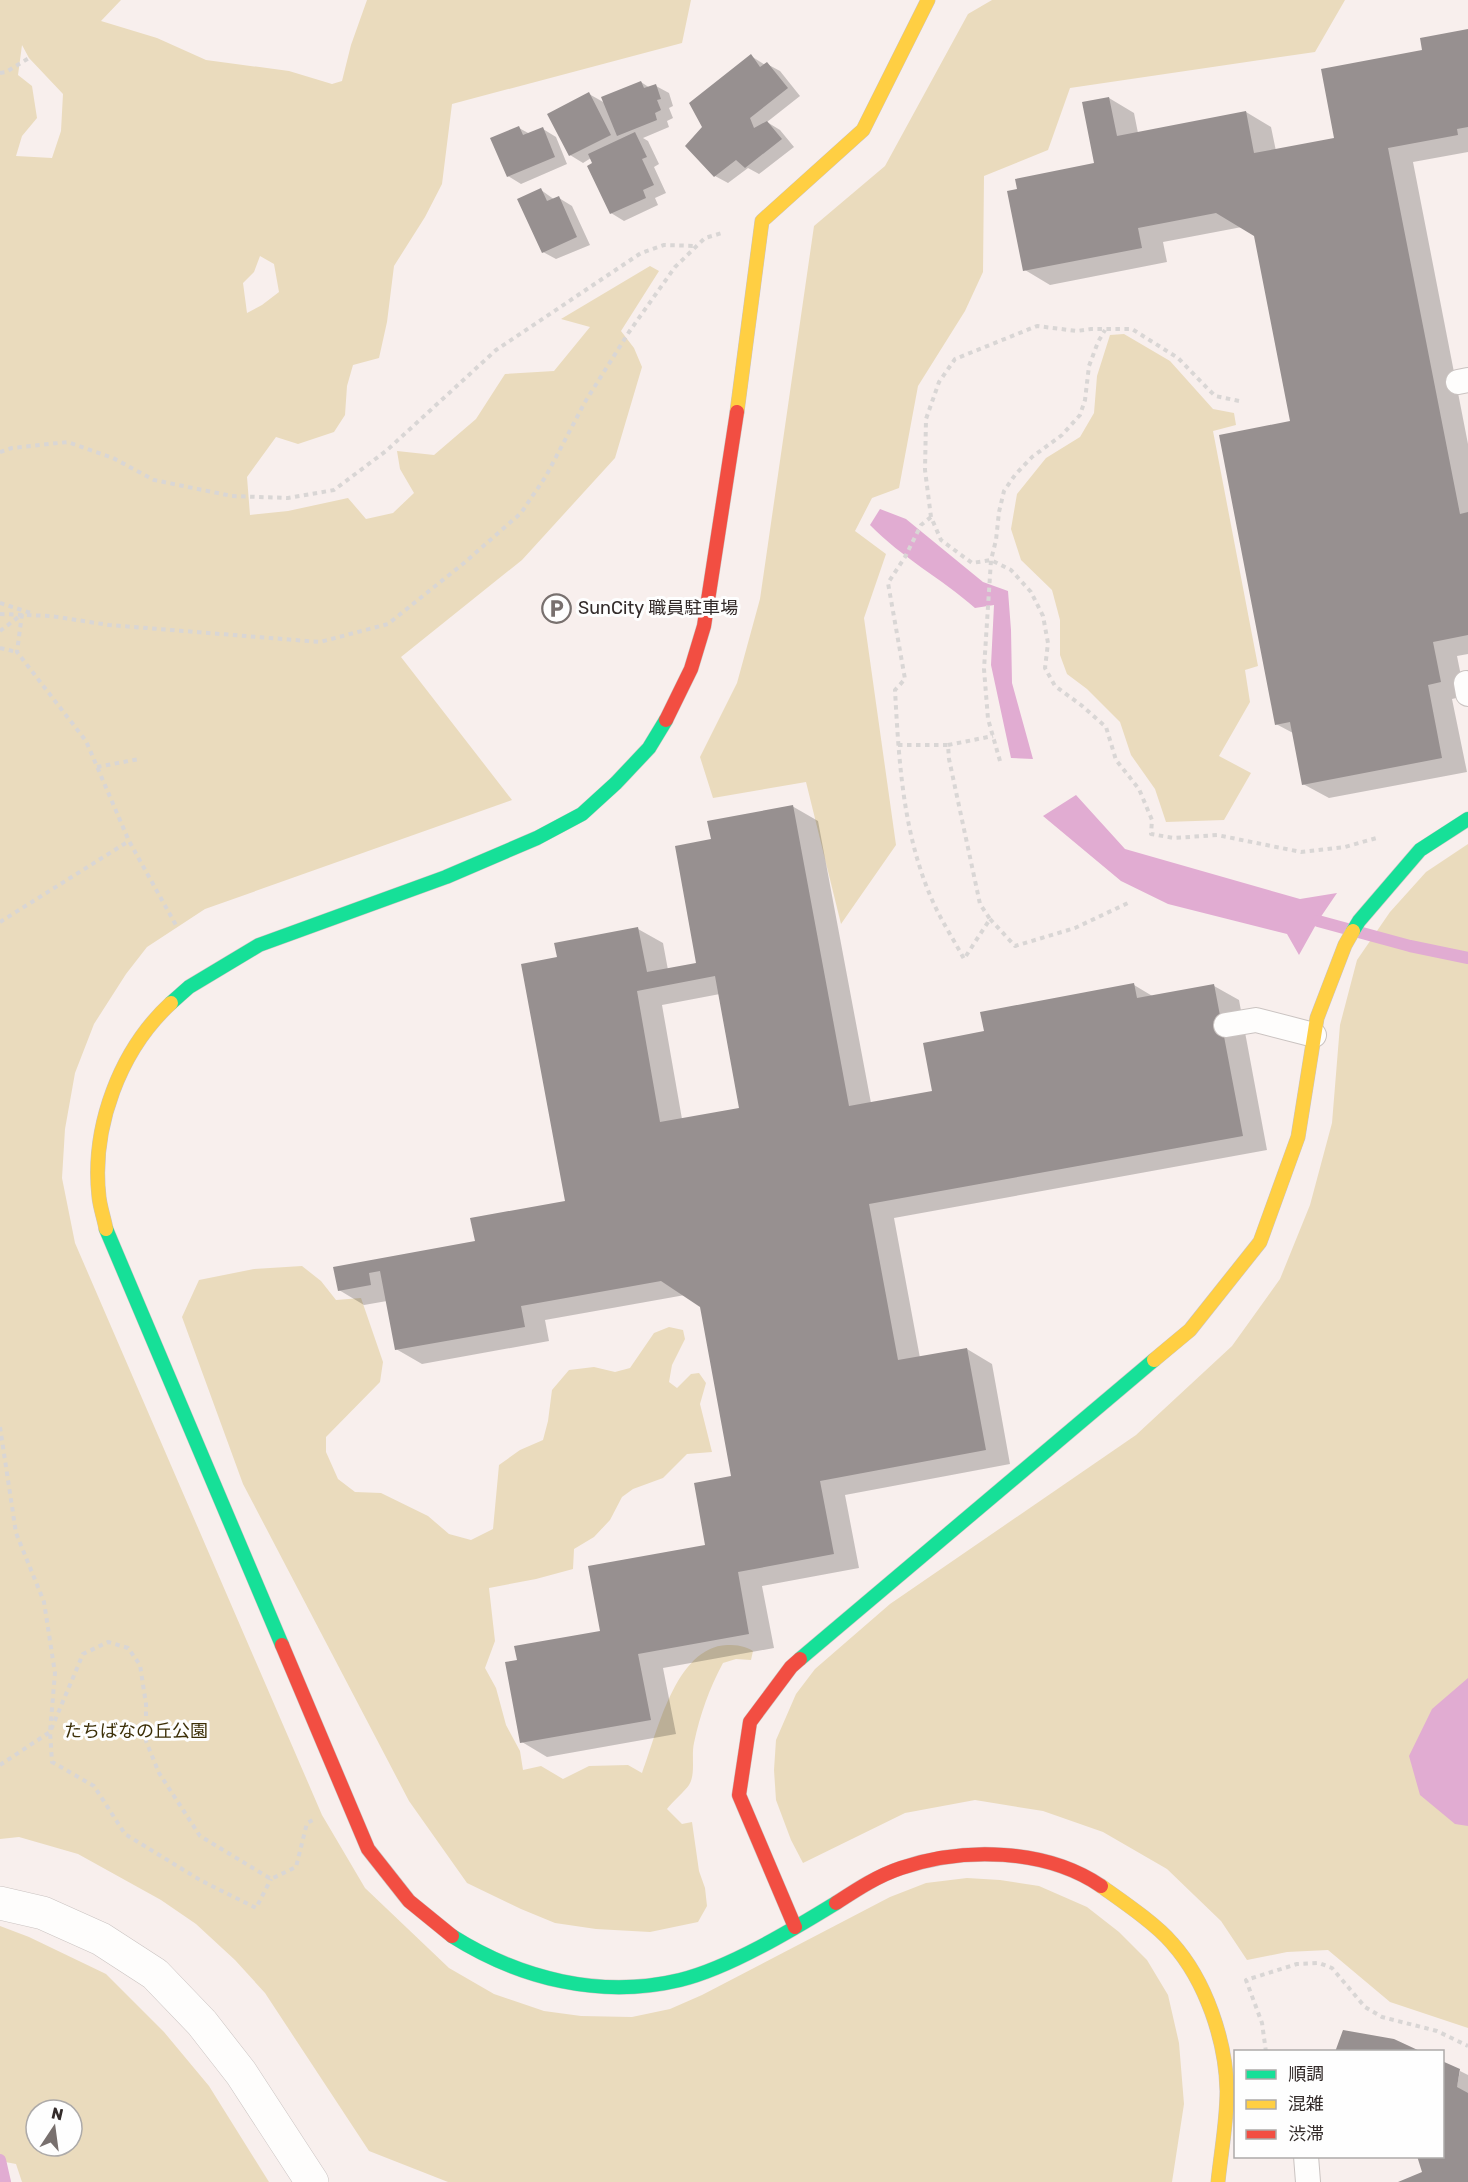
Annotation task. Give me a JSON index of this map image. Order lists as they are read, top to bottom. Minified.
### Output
{"parks":["たちばなの丘公園"],"places":{"parking":["SunCity 職員駐車場"]},"legend":["順調","混雑","渋滞"],"north":"top"}
